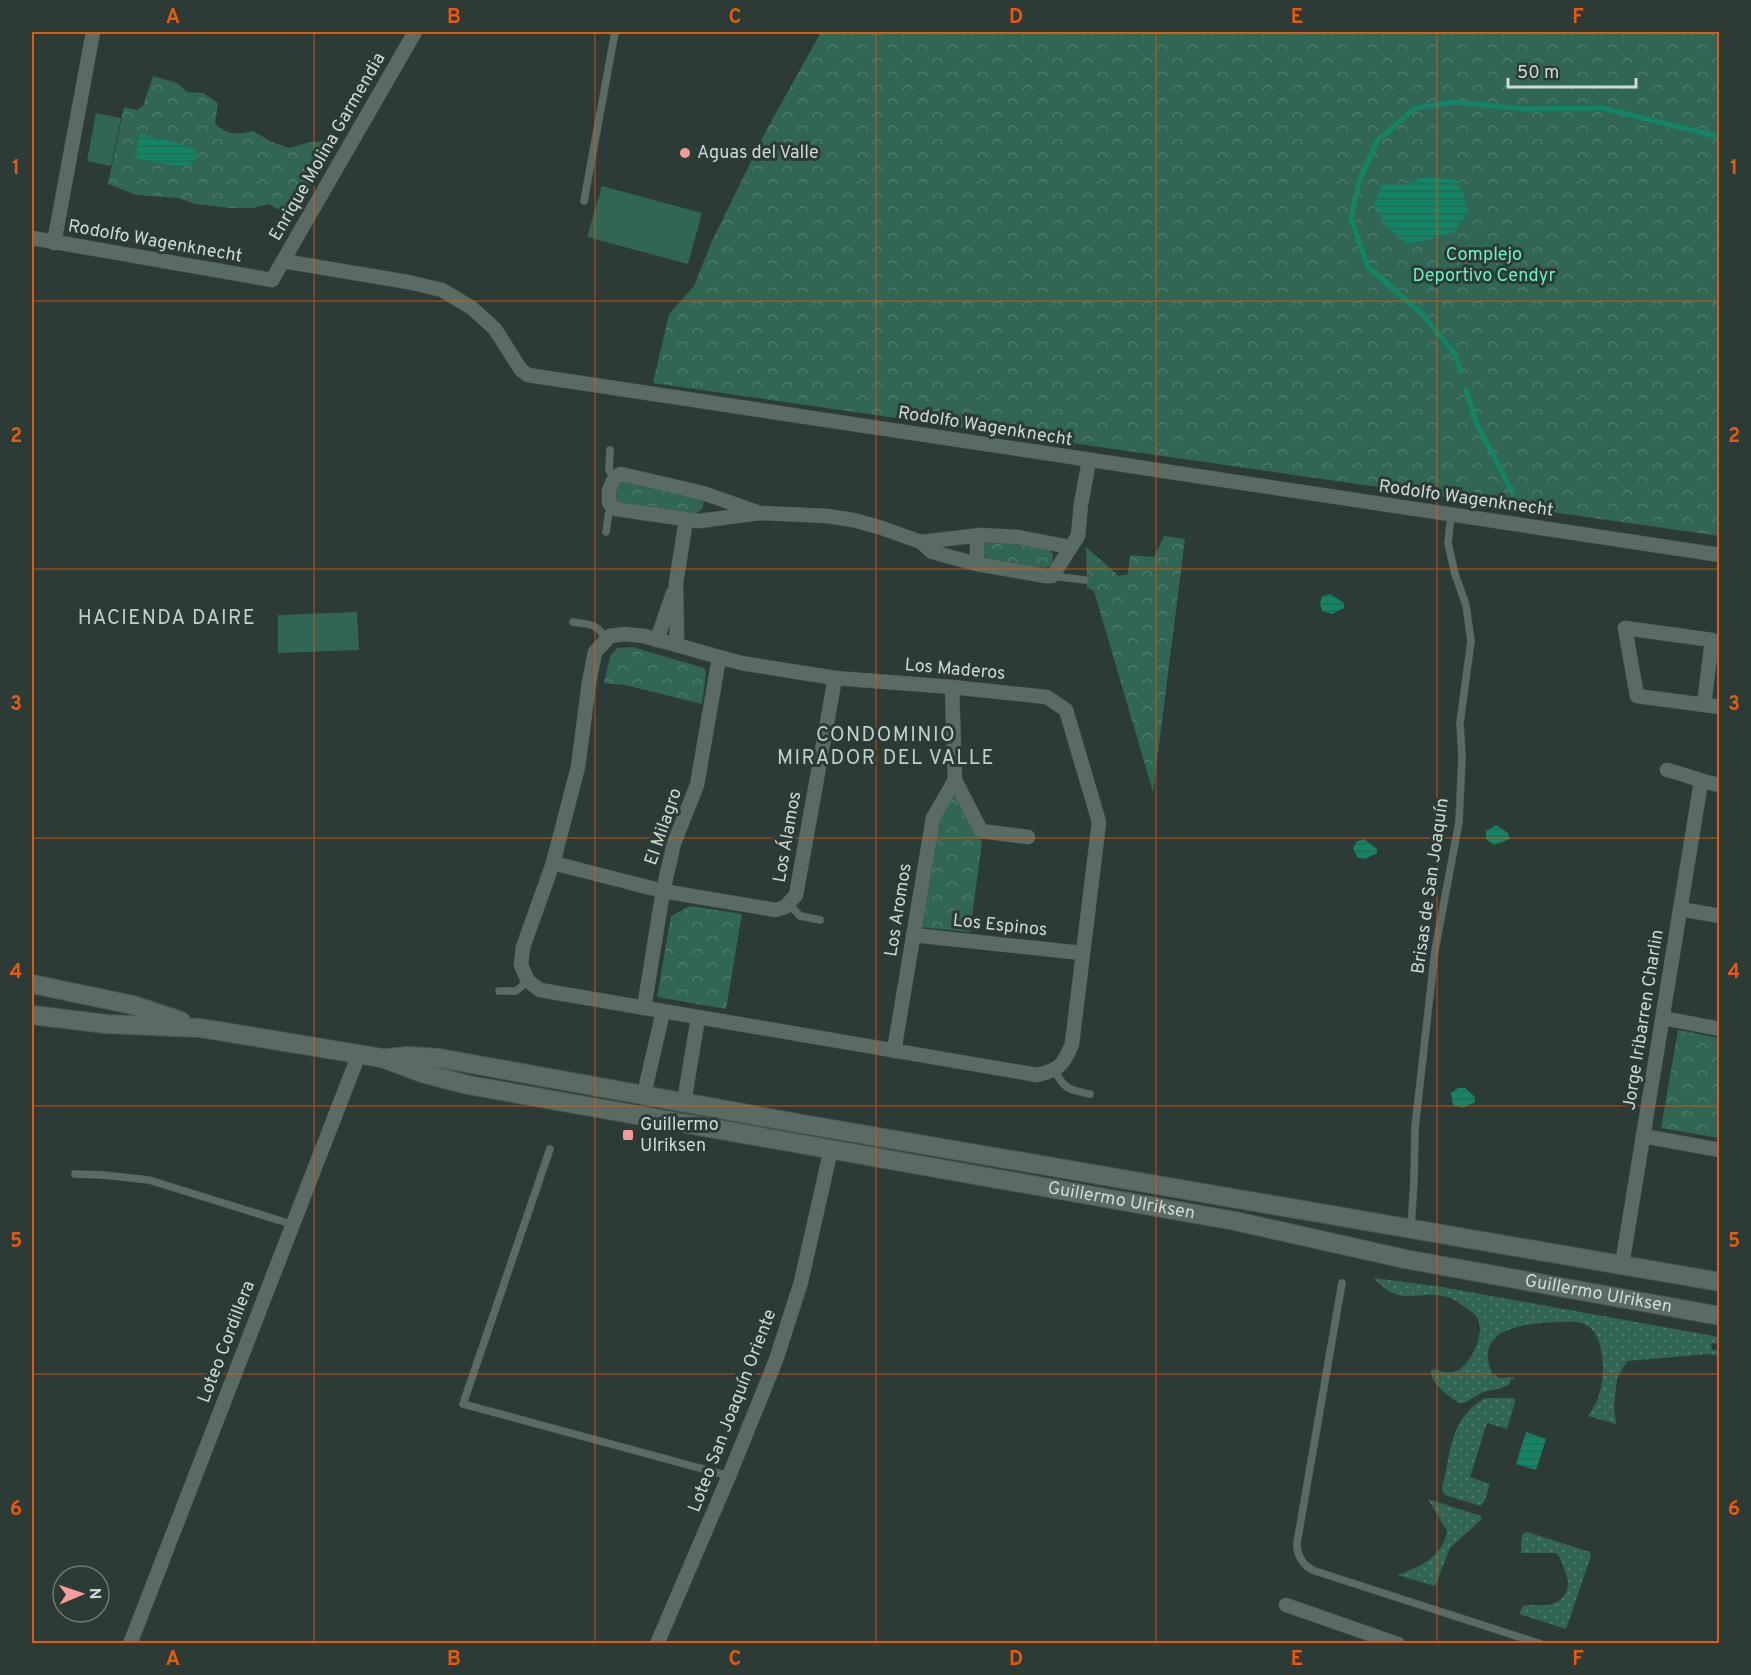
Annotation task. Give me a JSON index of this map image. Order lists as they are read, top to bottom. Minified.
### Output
{"streets":{"main road":["Guillermo Ulriksen"],"street":["Enrique Molina Garmendia","Rodolfo Wagenknecht","Los Maderos","El Milagro","Los Álamos","Los Aromos","Los Espinos","Jorge Iribarren Charlin","Loteo Cordillera","Loteo San Joaquín Oriente"],"lane":["Brisas de San Joaquín"]},"crossings":[["Enrique Molina Garmendia","Rodolfo Wagenknecht"],["Rodolfo Wagenknecht","Brisas de San Joaquín"],["Los Maderos","El Milagro"],["Los Maderos","Los Álamos"],["Los Maderos","Los Espinos"],["El Milagro","Los Álamos"],["Brisas de San Joaquín","Guillermo Ulriksen"],["Los Aromos","Los Espinos"],["Jorge Iribarren Charlin","Guillermo Ulriksen"],["Guillermo Ulriksen","Loteo Cordillera"],["Guillermo Ulriksen","Loteo San Joaquín Oriente"]],"districts":["HACIENDA DAIRE","CONDOMINIO MIRADOR DEL VALLE"],"parks":["Complejo Deportivo Cendyr"],"places":{"other":["Aguas del Valle"],"transit":["Guillermo Ulriksen"]},"scale_bar":"50 m","north":"right","grid":{"columns":["A","B","C","D","E","F"],"rows":["1","2","3","4","5","6"]}}
